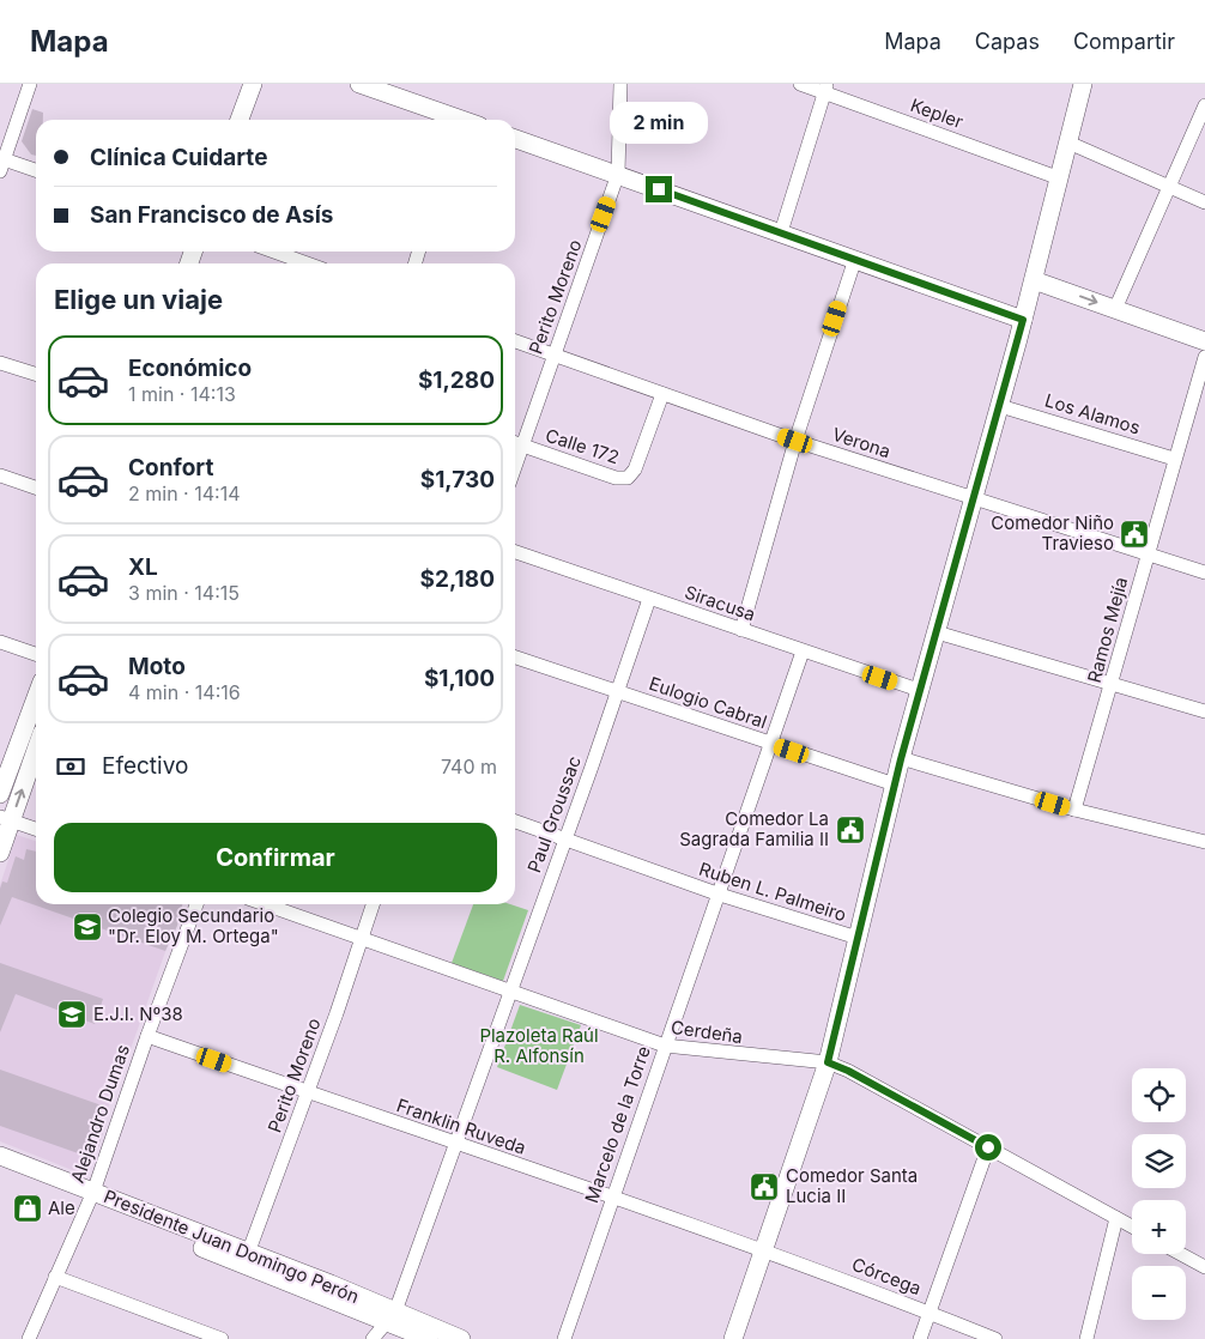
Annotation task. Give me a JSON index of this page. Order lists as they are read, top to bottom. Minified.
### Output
{"streets":{"street":["Kepler","Perito Moreno","Los Alamos","Verona","Calle 172","Siracusa","Ramos Mejía","Eulogio Cabral","Paul Groussac","Ruben L. Palmeiro","Cerdeña","Alejandro Dumas","Marcelo de la Torre","Franklin Ruveda","Presidente Juan Domingo Perón","Córcega"]},"crossings":[["Perito Moreno","Verona"],["Perito Moreno","Calle 172"],["Perito Moreno","Cerdeña"],["Perito Moreno","Franklin Ruveda"],["Perito Moreno","Presidente Juan Domingo Perón"],["Los Alamos","Ramos Mejía"],["Verona","Calle 172"],["Verona","Ramos Mejía"],["Siracusa","Paul Groussac"],["Siracusa","Marcelo de la Torre"],["Eulogio Cabral","Paul Groussac"],["Eulogio Cabral","Marcelo de la Torre"],["Paul Groussac","Ruben L. Palmeiro"],["Paul Groussac","Cerdeña"],["Paul Groussac","Franklin Ruveda"],["Paul Groussac","Presidente Juan Domingo Perón"],["Ruben L. Palmeiro","Marcelo de la Torre"],["Cerdeña","Marcelo de la Torre"],["Alejandro Dumas","Franklin Ruveda"],["Alejandro Dumas","Presidente Juan Domingo Perón"],["Marcelo de la Torre","Franklin Ruveda"],["Franklin Ruveda","Córcega"]],"parks":["Plazoleta Raúl R. Alfonsín"],"places":{"public building":["Comedor Niño Travieso","Comedor La Sagrada Familia II","Comedor Santa Lucia II"],"school or university":["Colegio Secundario \"Dr. Eloy M. Ortega\"","E.J.I. Nº38"],"shop":["Ale"]},"page":{"header":"Mapa","nav":["Mapa","Capas","Compartir"],"bubble":"2 min","banner":["Clínica Cuidarte","San Francisco de Asís"],"heading":"Elige un viaje","list":[{"name":"Económico","note":"1 min · 14:13","value":"$1,280"},{"name":"Confort","note":"2 min · 14:14","value":"$1,730"},{"name":"XL","note":"3 min · 14:15","value":"$2,180"},{"name":"Moto","note":"4 min · 14:16","value":"$1,100"}],"pay":["Efectivo","740 m"],"buttons":"Confirmar","map_buttons":["+","−"]}}
